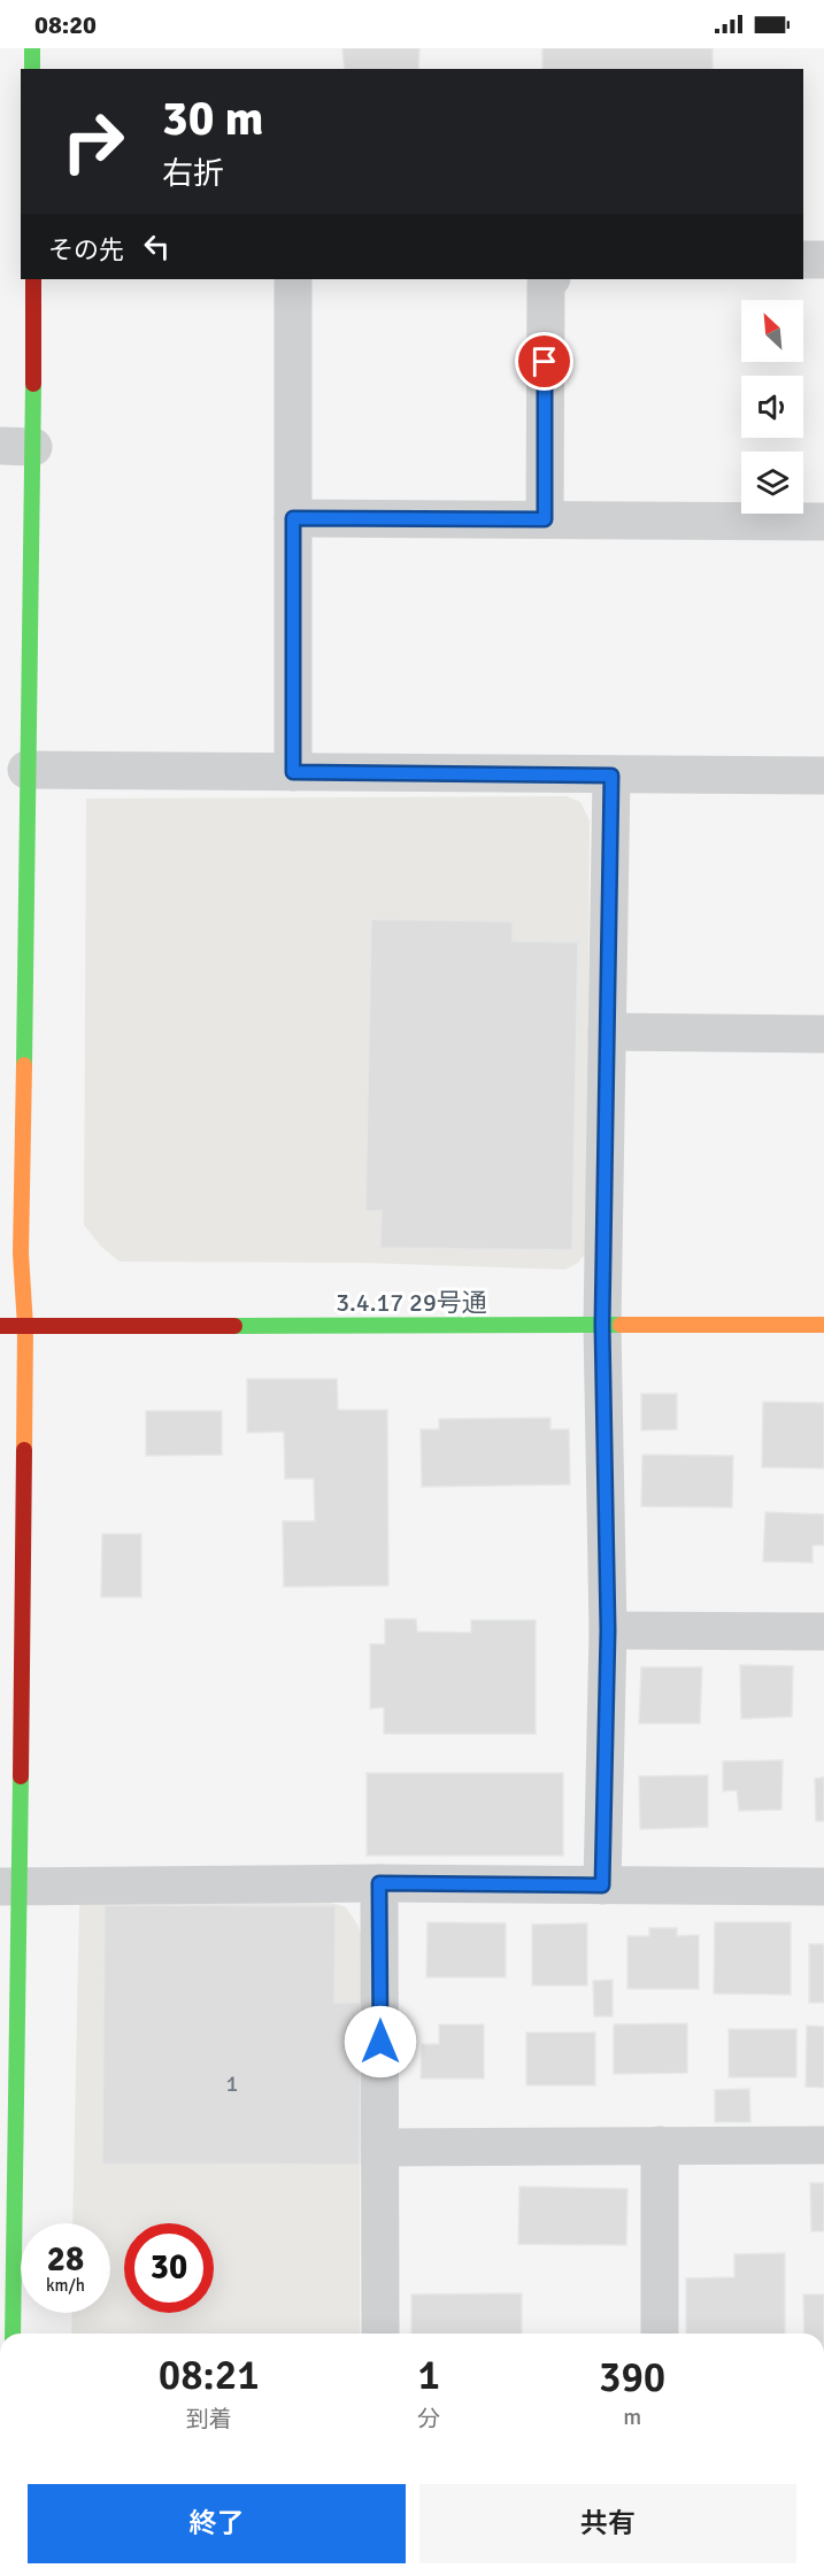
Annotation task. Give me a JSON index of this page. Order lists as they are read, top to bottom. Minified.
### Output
{"streets":{"main road":["3.4.17 29号通"]},"house_numbers":["1"],"north":"top left","page":{"status":"08:20","turn":["30 m","右折"],"then":"その先","speed":"28 km/h","limit":"30","eta":["08:21","到着","1","分","390","m"],"buttons":["終了","共有"]}}
